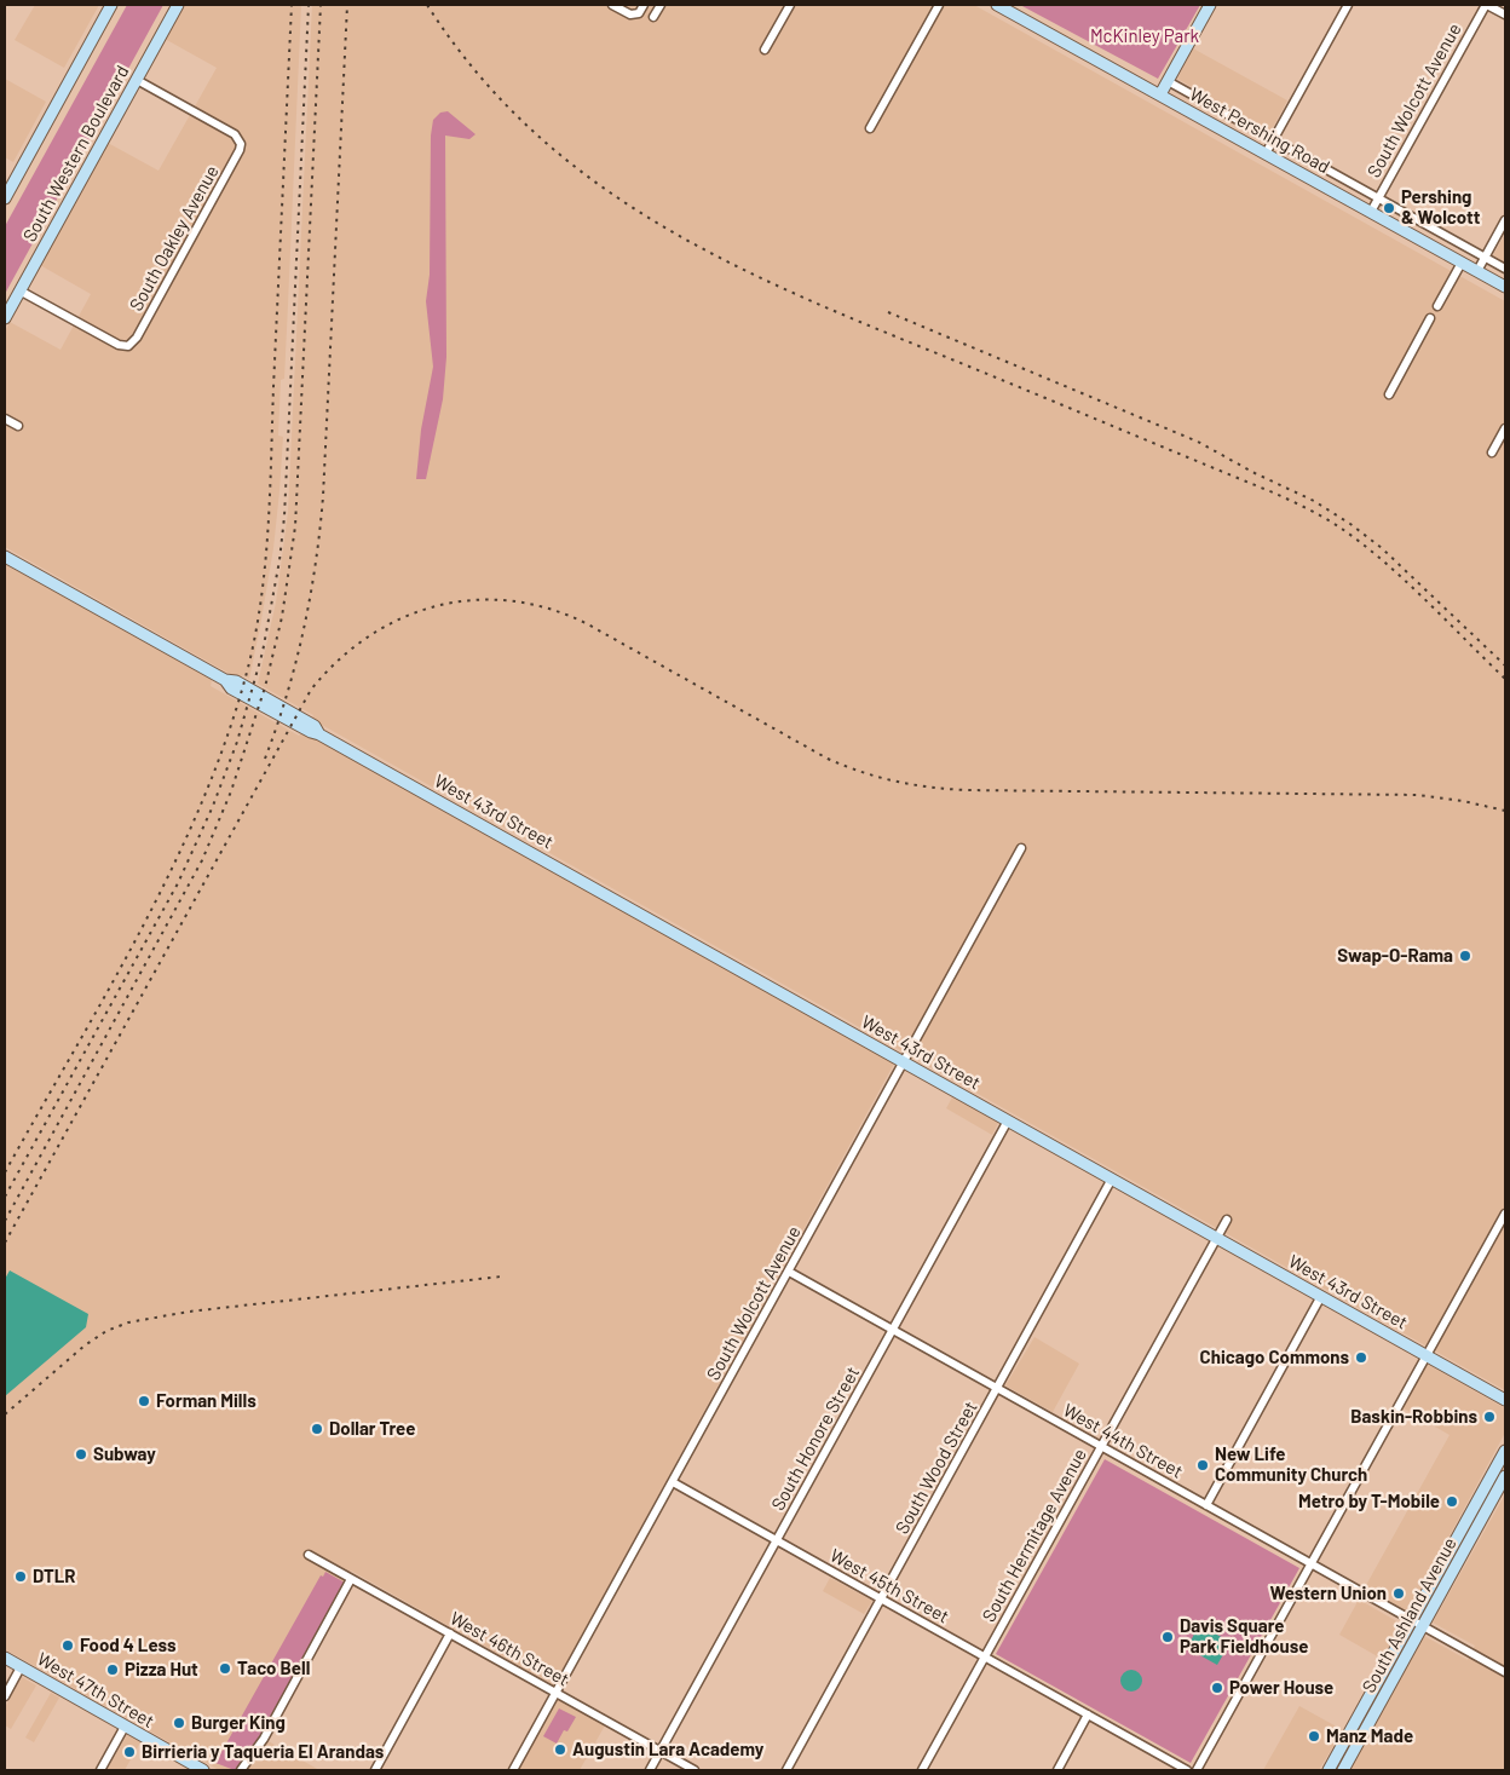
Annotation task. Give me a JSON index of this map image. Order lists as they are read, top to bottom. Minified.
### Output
{"streets":{"street":["South Wolcott Avenue","West Pershing Road","South Western Boulevard","South Oakley Avenue","West 43rd Street","South Honore Street","West 44th Street","South Wood Street","South Hermitage Avenue","West 45th Street","South Ashland Avenue","West 46th Street","West 47th Street"]},"crossings":[["South Wolcott Avenue","West Pershing Road"],["South Wolcott Avenue","West 43rd Street"],["South Wolcott Avenue","West 44th Street"],["South Wolcott Avenue","West 45th Street"],["South Wolcott Avenue","West 46th Street"],["South Western Boulevard","South Oakley Avenue"],["West 43rd Street","South Honore Street"],["West 43rd Street","South Wood Street"],["West 43rd Street","South Hermitage Avenue"],["South Honore Street","West 44th Street"],["South Honore Street","West 45th Street"],["South Honore Street","West 46th Street"],["West 44th Street","South Wood Street"],["West 44th Street","South Hermitage Avenue"],["West 44th Street","South Ashland Avenue"],["South Wood Street","West 45th Street"],["South Hermitage Avenue","West 45th Street"]],"parks":["McKinley Park"],"places":["Pershing & Wolcott","Swap-O-Rama","Chicago Commons","Forman Mills","Baskin-Robbins","Dollar Tree","Subway","New Life Community Church","Metro by T-Mobile","DTLR","Western Union","Davis Square Park Fieldhouse","Food 4 Less","Taco Bell","Pizza Hut","Power House","Burger King","Manz Made","Augustin Lara Academy","Birrieria y Taqueria El Arandas"]}
